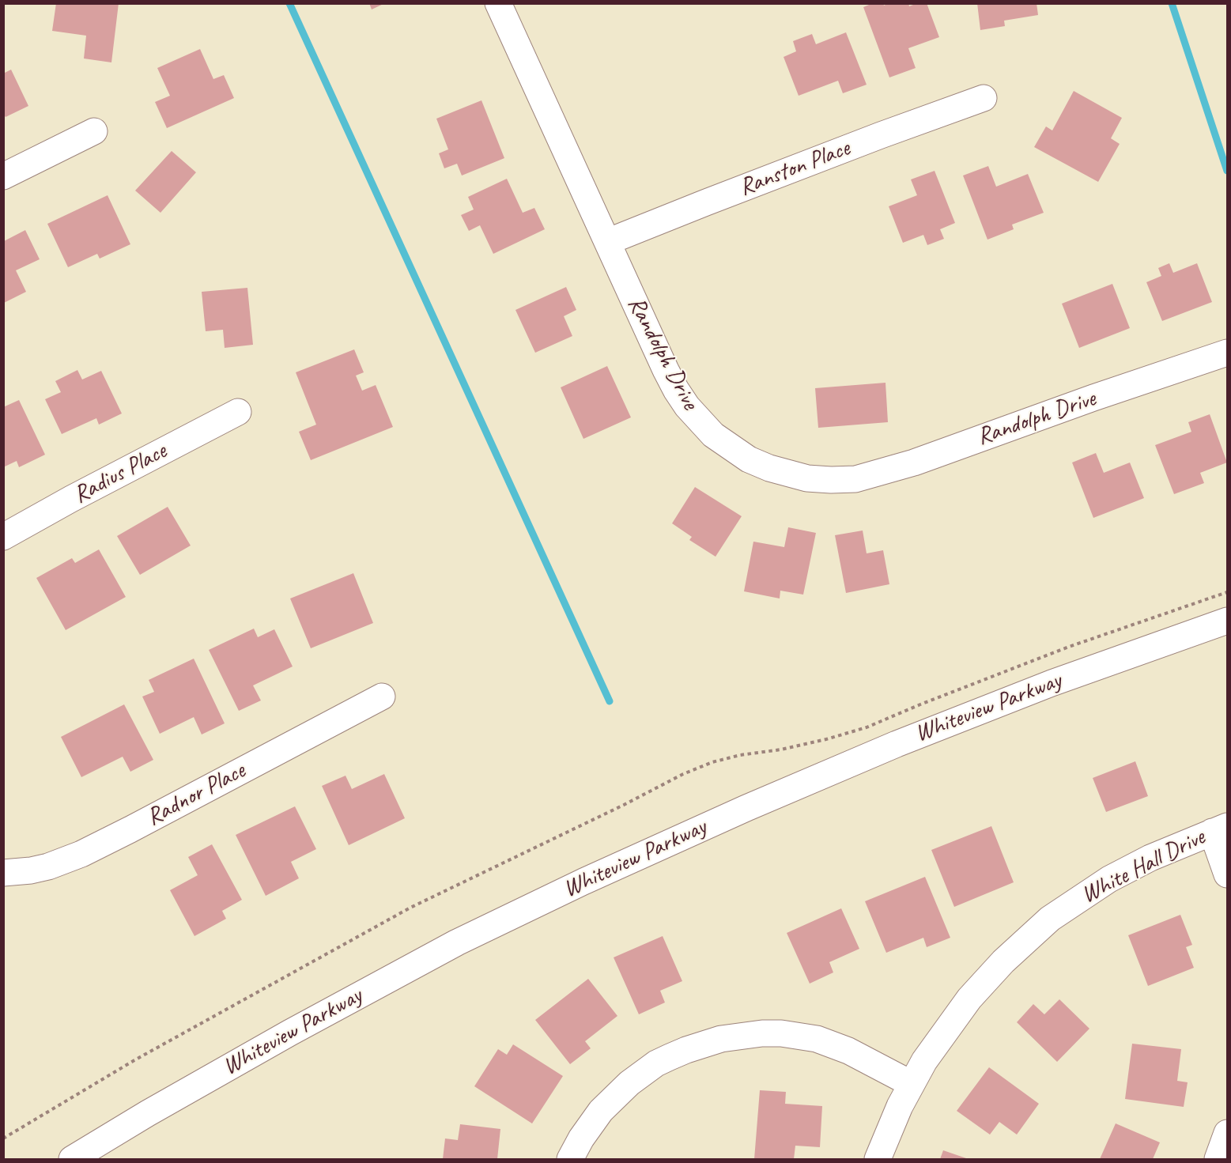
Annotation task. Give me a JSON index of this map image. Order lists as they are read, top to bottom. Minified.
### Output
{"streets":{"street":["Ranston Place","Randolph Drive","Radius Place","Whiteview Parkway","Radnor Place","White Hall Drive"]},"crossings":[["Ranston Place","Randolph Drive"]]}
